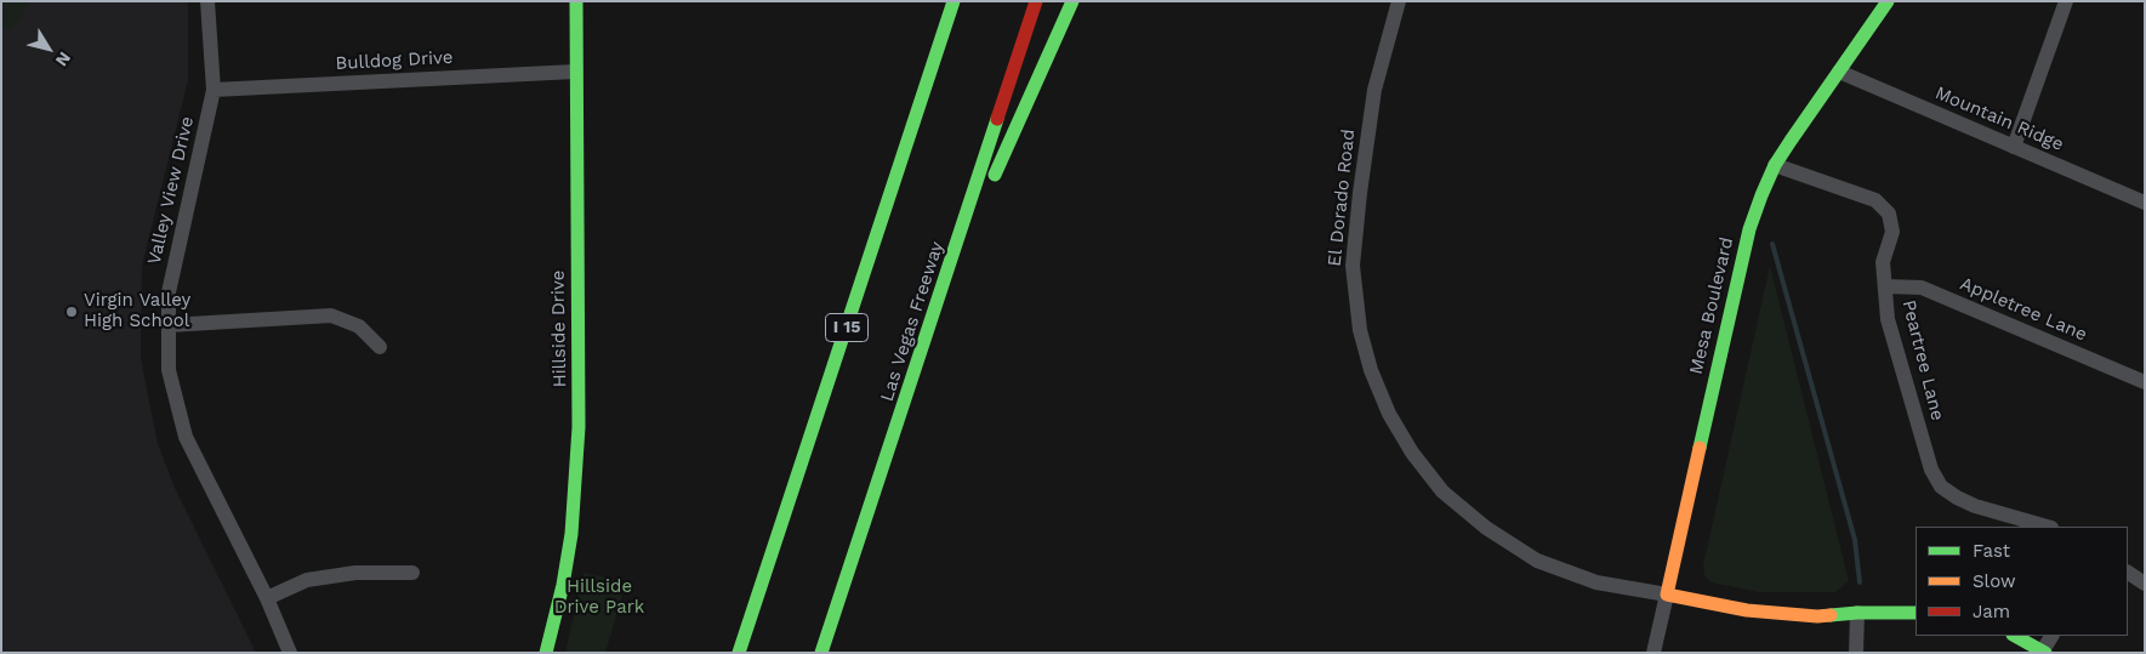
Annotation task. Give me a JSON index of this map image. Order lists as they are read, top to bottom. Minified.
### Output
{"streets":{"main road":["Mesa Boulevard","Las Vegas Freeway","I 15","Hillside Drive"],"street":["Bulldog Drive","Mountain Ridge","Valley View Drive","El Dorado Road","Appletree Lane","Peartree Lane"]},"crossings":[["Bulldog Drive","Valley View Drive"],["Bulldog Drive","Hillside Drive"],["Mountain Ridge","Mesa Boulevard"],["El Dorado Road","Mesa Boulevard"],["Mesa Boulevard","Peartree Lane"],["Appletree Lane","Peartree Lane"]],"parks":["Hillside Drive Park"],"places":["Virgin Valley High School"],"legend":["Fast","Slow","Jam"],"north":"bottom right"}
